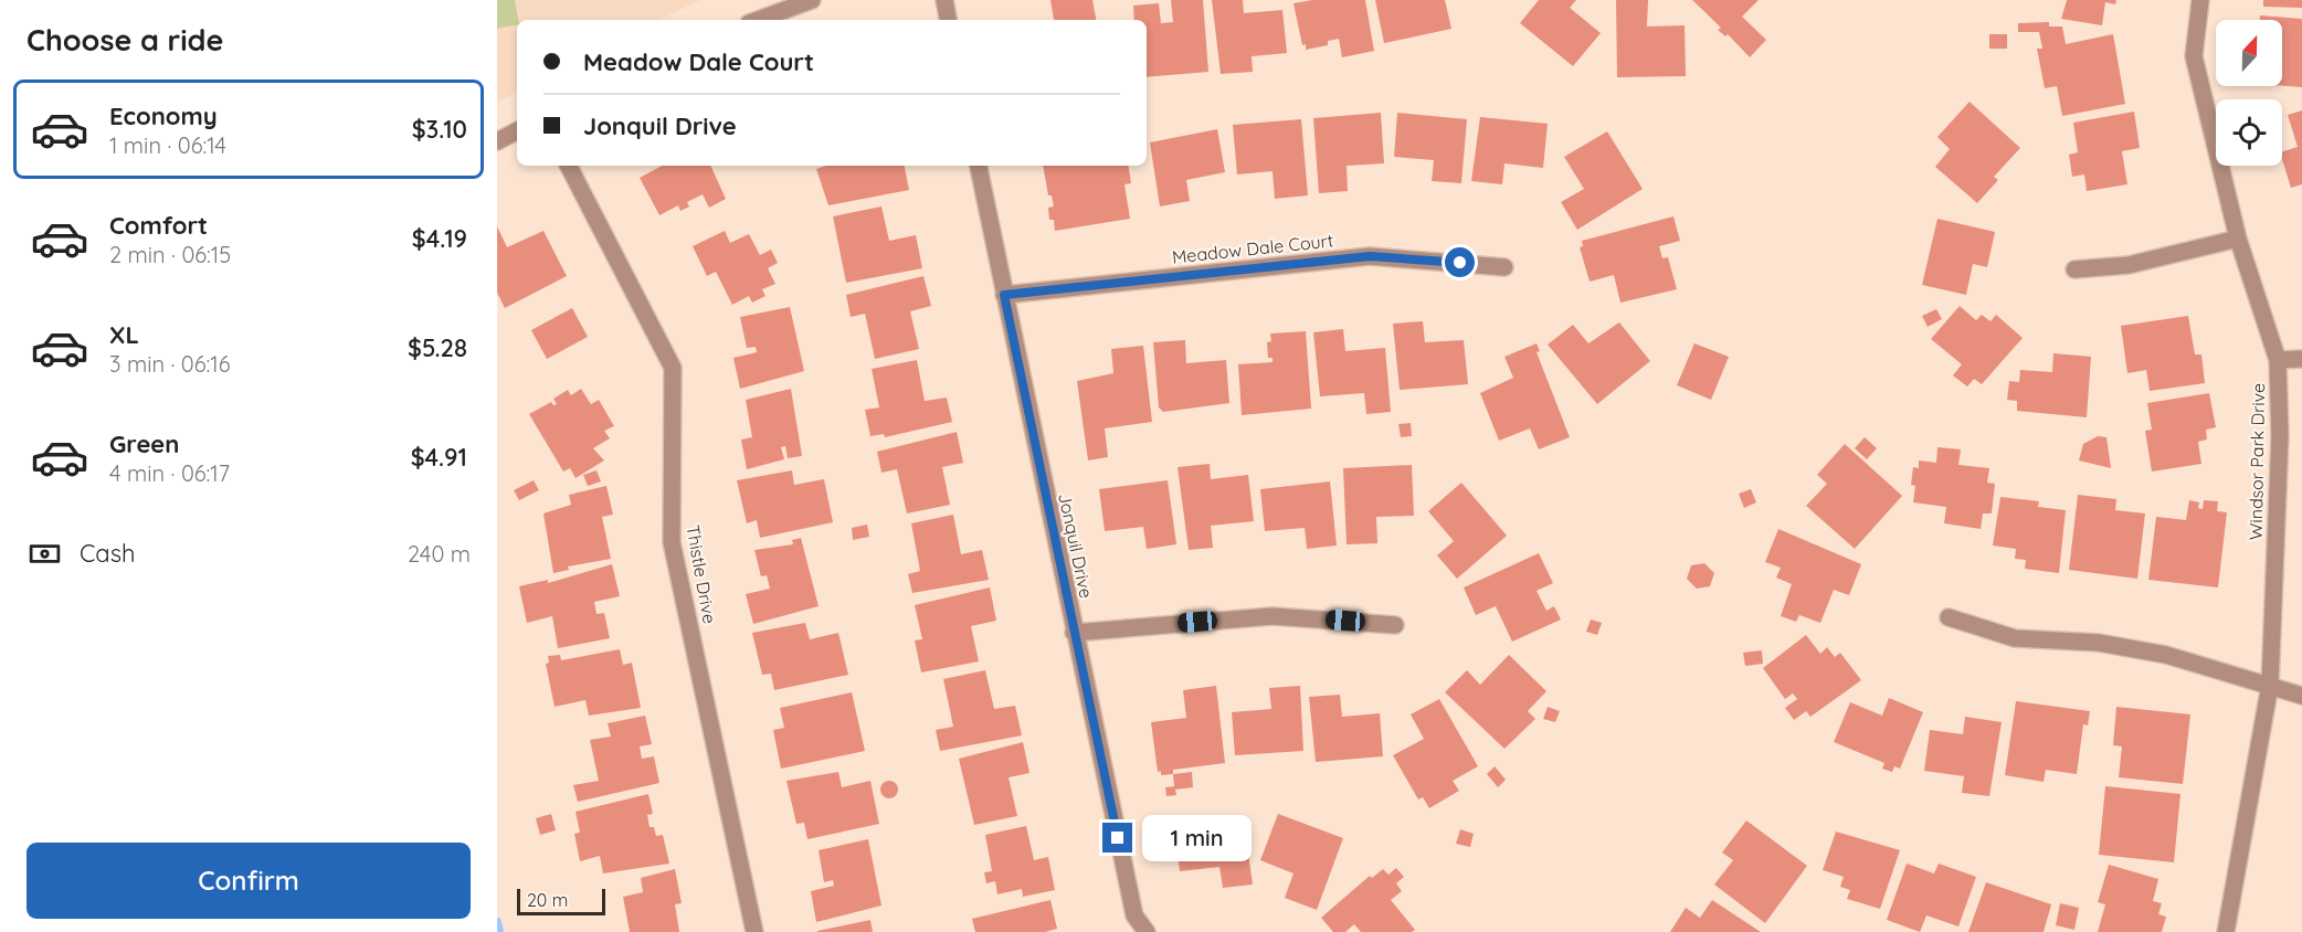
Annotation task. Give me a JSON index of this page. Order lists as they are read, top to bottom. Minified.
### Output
{"streets":{"street":["Meadow Dale Court","Windsor Park Drive","Jonquil Drive","Thistle Drive"]},"crossings":[["Meadow Dale Court","Jonquil Drive"]],"scale_bar":"20 m","north":"top","page":{"heading":"Choose a ride","banner":["Meadow Dale Court","Jonquil Drive"],"list":[{"name":"Economy","note":"1 min · 06:14","value":"$3.10"},{"name":"Comfort","note":"2 min · 06:15","value":"$4.19"},{"name":"XL","note":"3 min · 06:16","value":"$5.28"},{"name":"Green","note":"4 min · 06:17","value":"$4.91"}],"pay":["Cash","240 m"],"bubble":"1 min","buttons":"Confirm","scale":"20 m"}}
